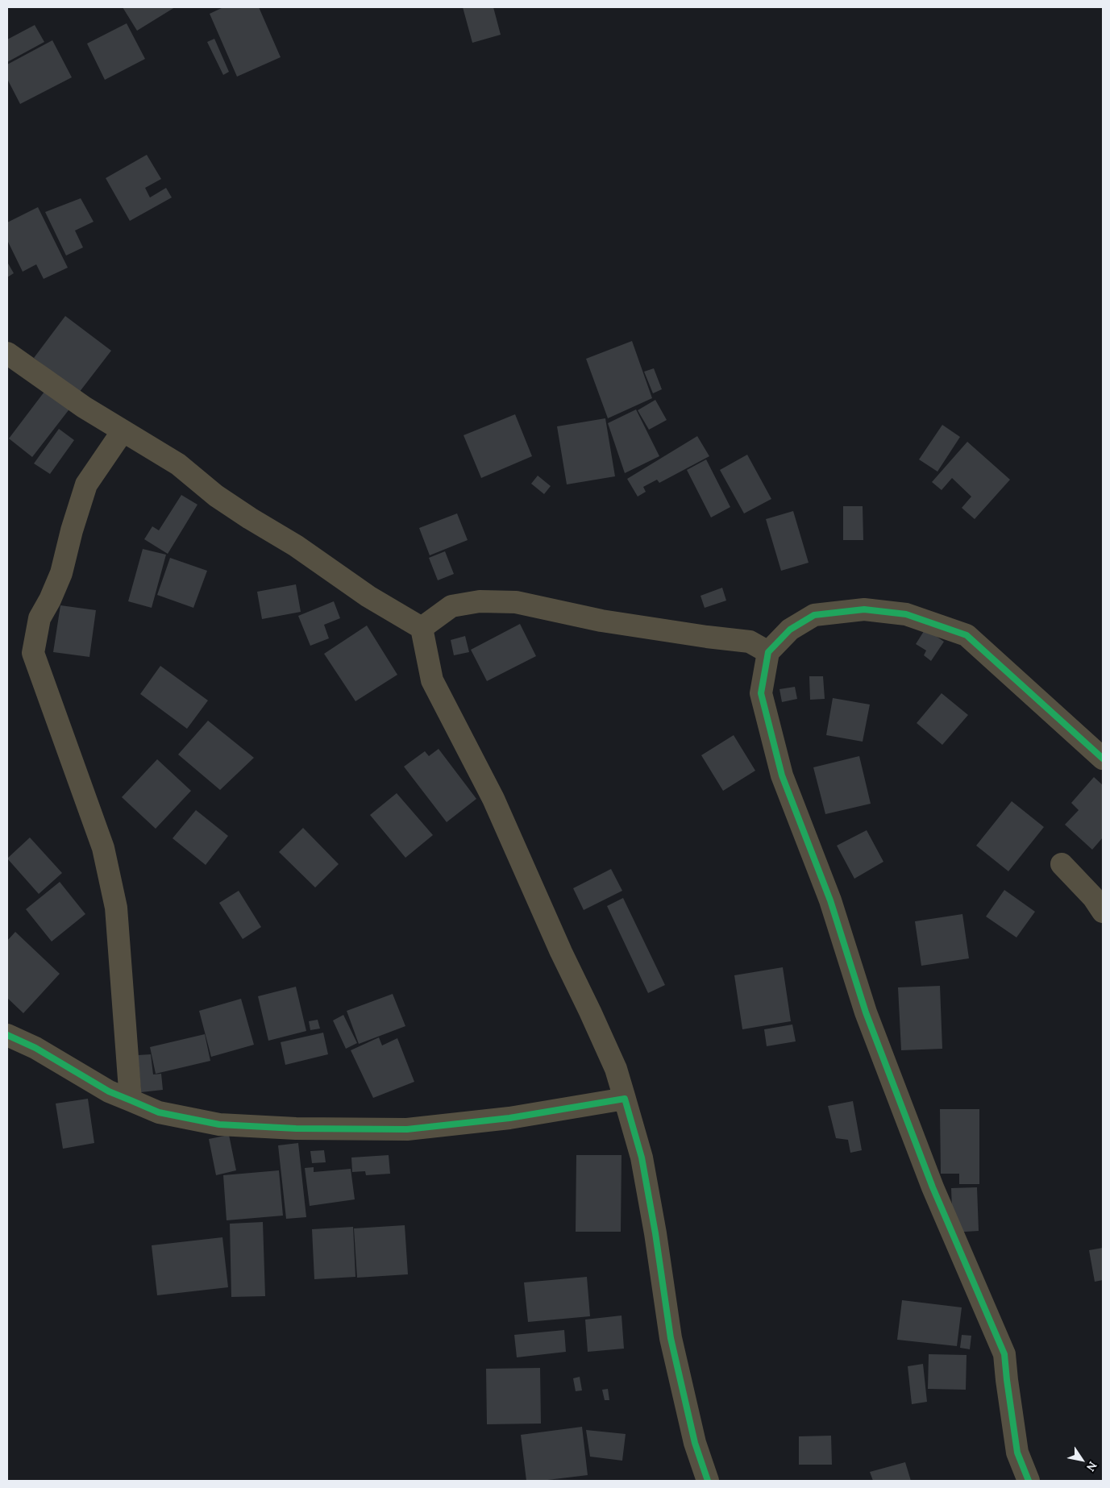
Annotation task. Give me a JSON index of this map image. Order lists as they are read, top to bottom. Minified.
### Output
{"north":"bottom right"}
